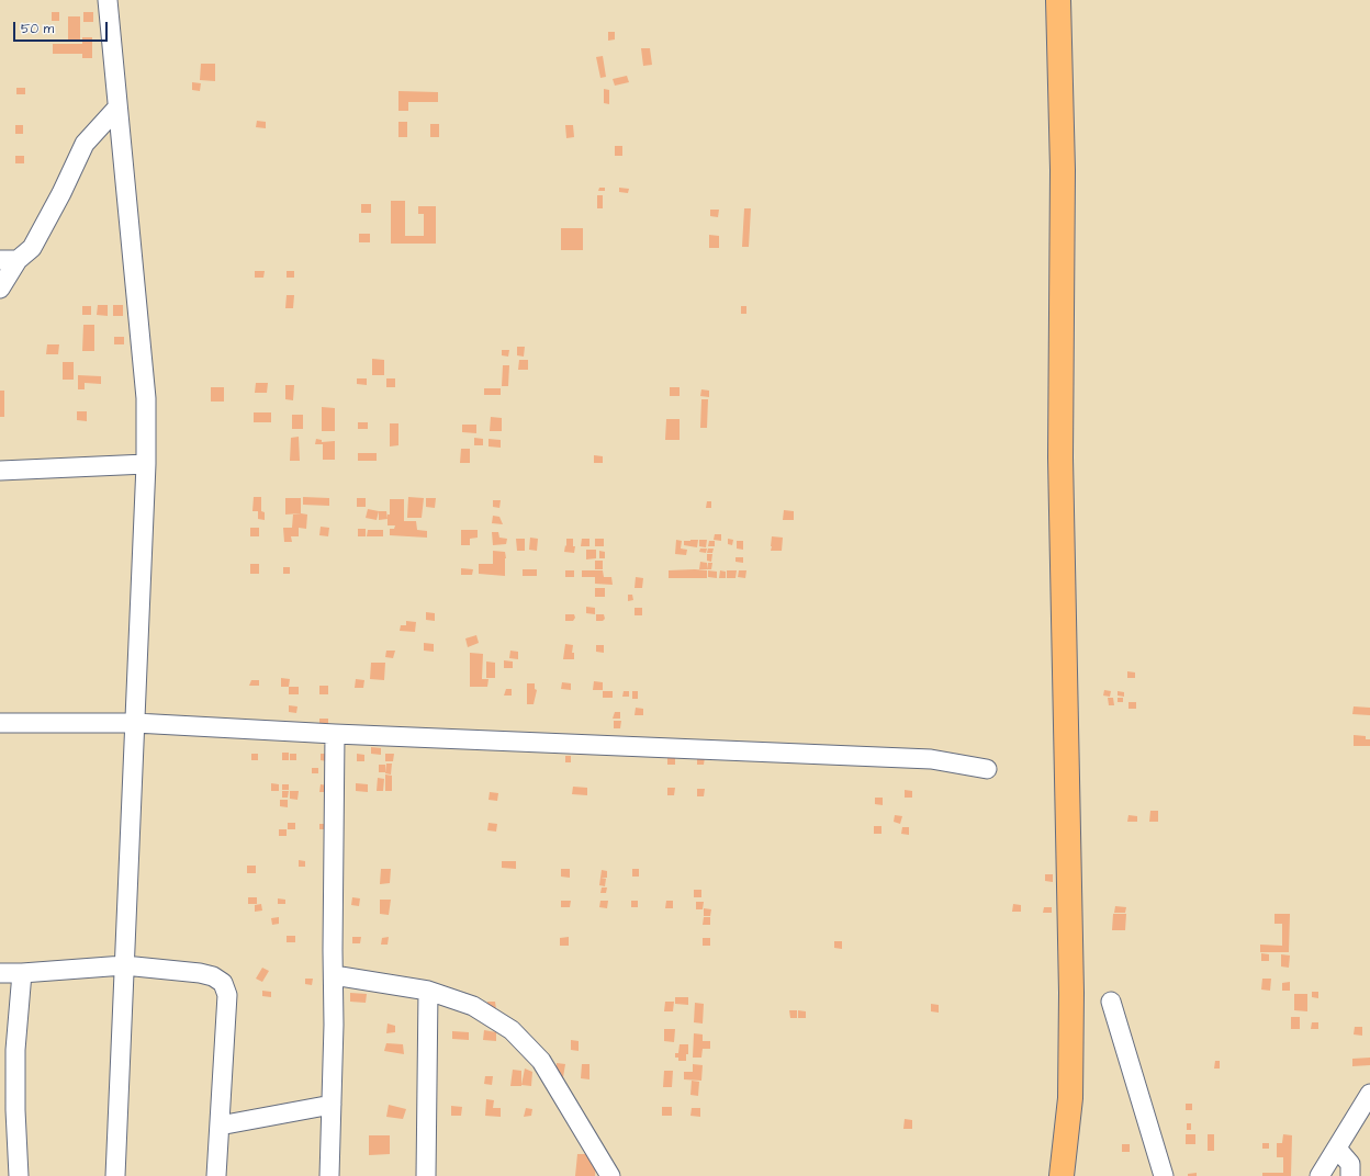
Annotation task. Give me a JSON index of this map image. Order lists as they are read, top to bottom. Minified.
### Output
{"scale_bar":"50 m"}
